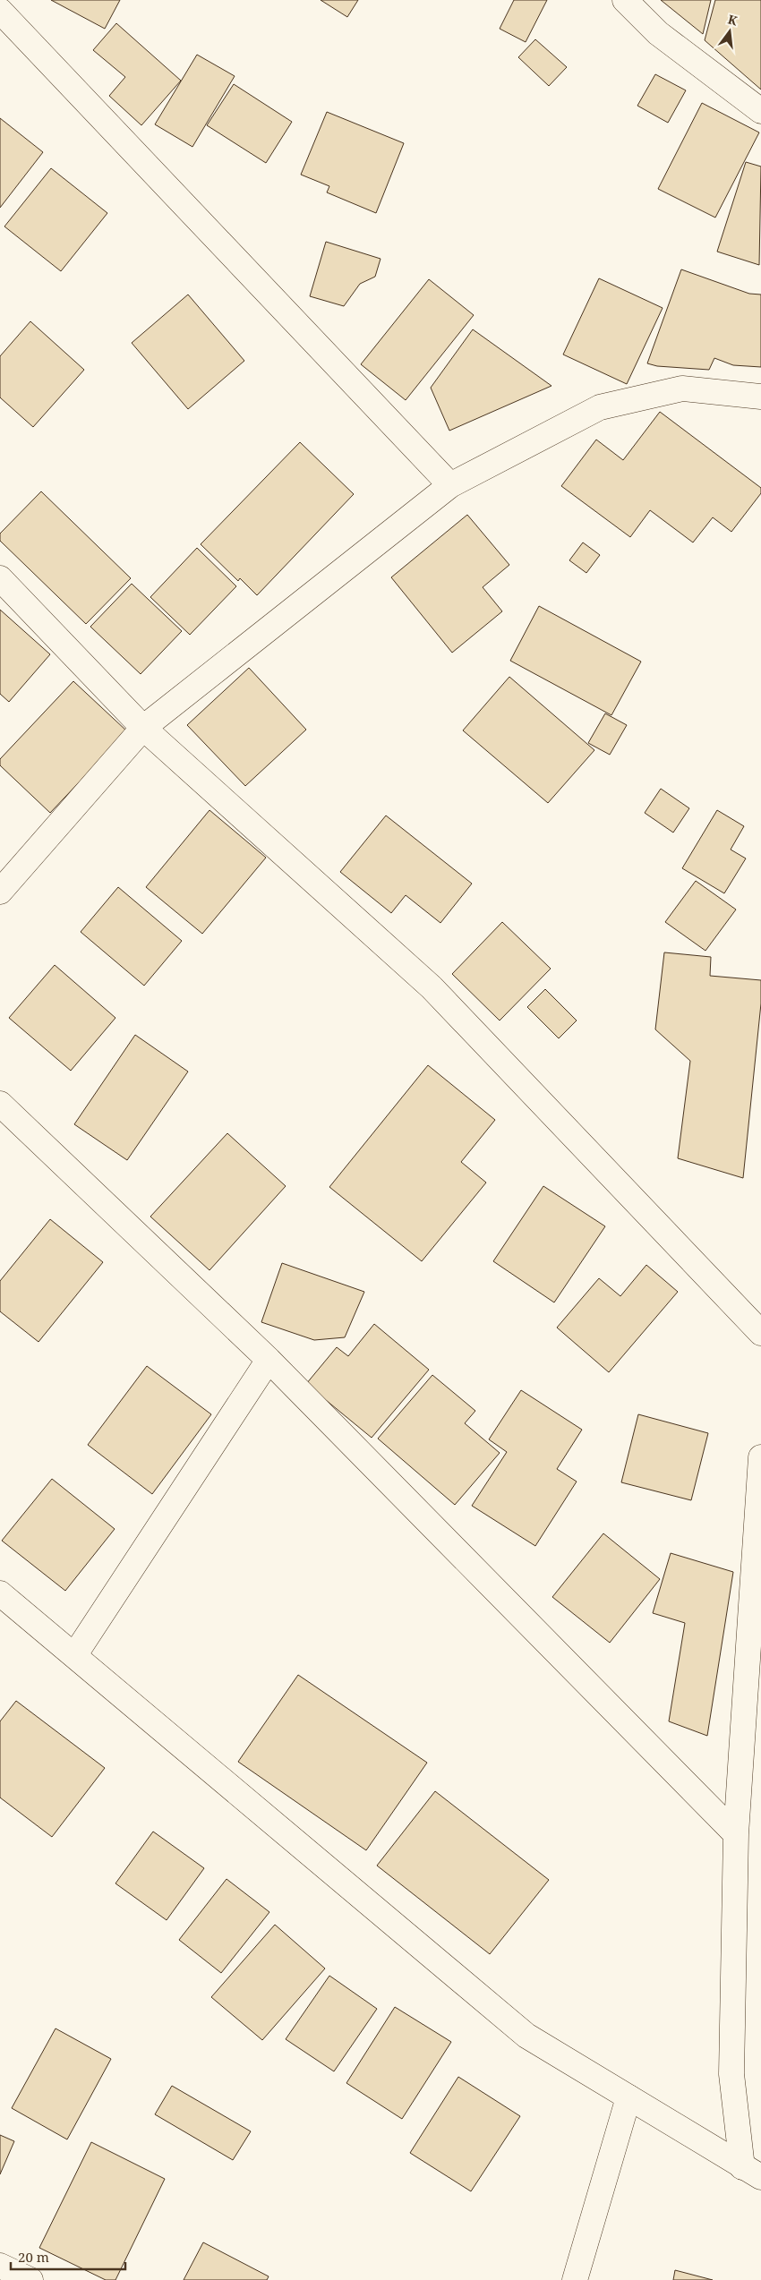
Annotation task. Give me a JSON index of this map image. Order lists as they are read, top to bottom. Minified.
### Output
{"scale_bar":"20 m","north":"top"}
